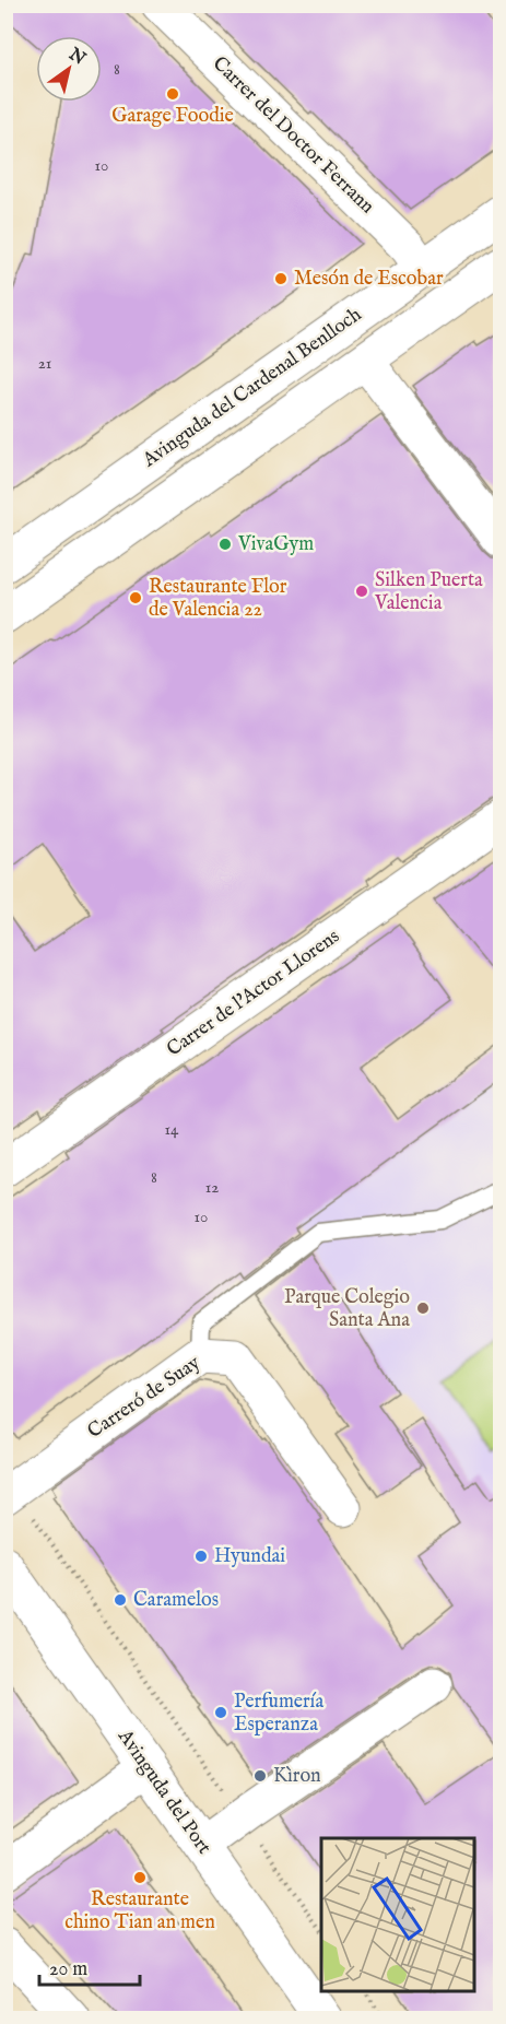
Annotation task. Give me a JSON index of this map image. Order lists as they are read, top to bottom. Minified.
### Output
{"streets":{"street":["Carrer del Doctor Ferrann","Avinguda del Cardenal Benlloch","Carrer de l'Actor Llorens","Carreró de Suay","Avinguda del Port"]},"crossings":[["Carrer del Doctor Ferrann","Avinguda del Cardenal Benlloch"]],"places":["Garage Foodie","Mesón de Escobar","VivaGym","Silken Puerta Valencia","Restaurante Flor de Valencia 22","Parque Colegio Santa Ana","Hyundai","Caramelos","Perfumería Esperanza","Kìron","Restaurante chino Tian an men"],"house_numbers":["8","10","21","14","8","12","10"],"scale_bar":"20 m","north":"top right"}
